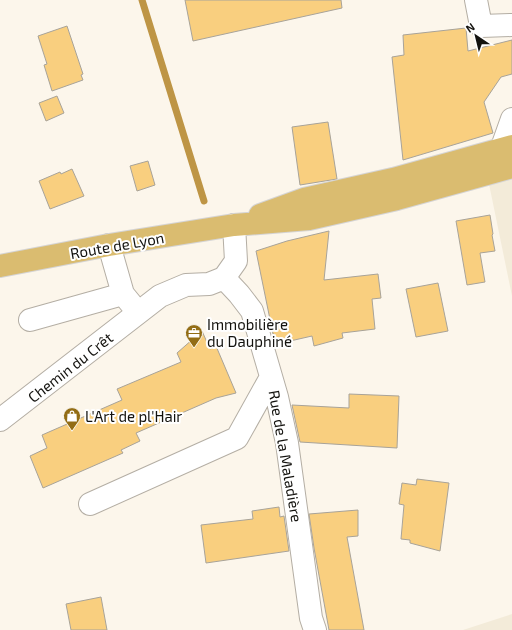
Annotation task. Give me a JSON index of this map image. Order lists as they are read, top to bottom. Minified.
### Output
{"streets":{"main road":["Route de Lyon"],"street":["Chemin du Crêt","Rue de la Maladière"]},"crossings":[["Chemin du Crêt","Rue de la Maladière"]],"places":{"office":["Immobilière du Dauphiné"],"shop":["L'Art de pl'Hair"]},"north":"top left"}
